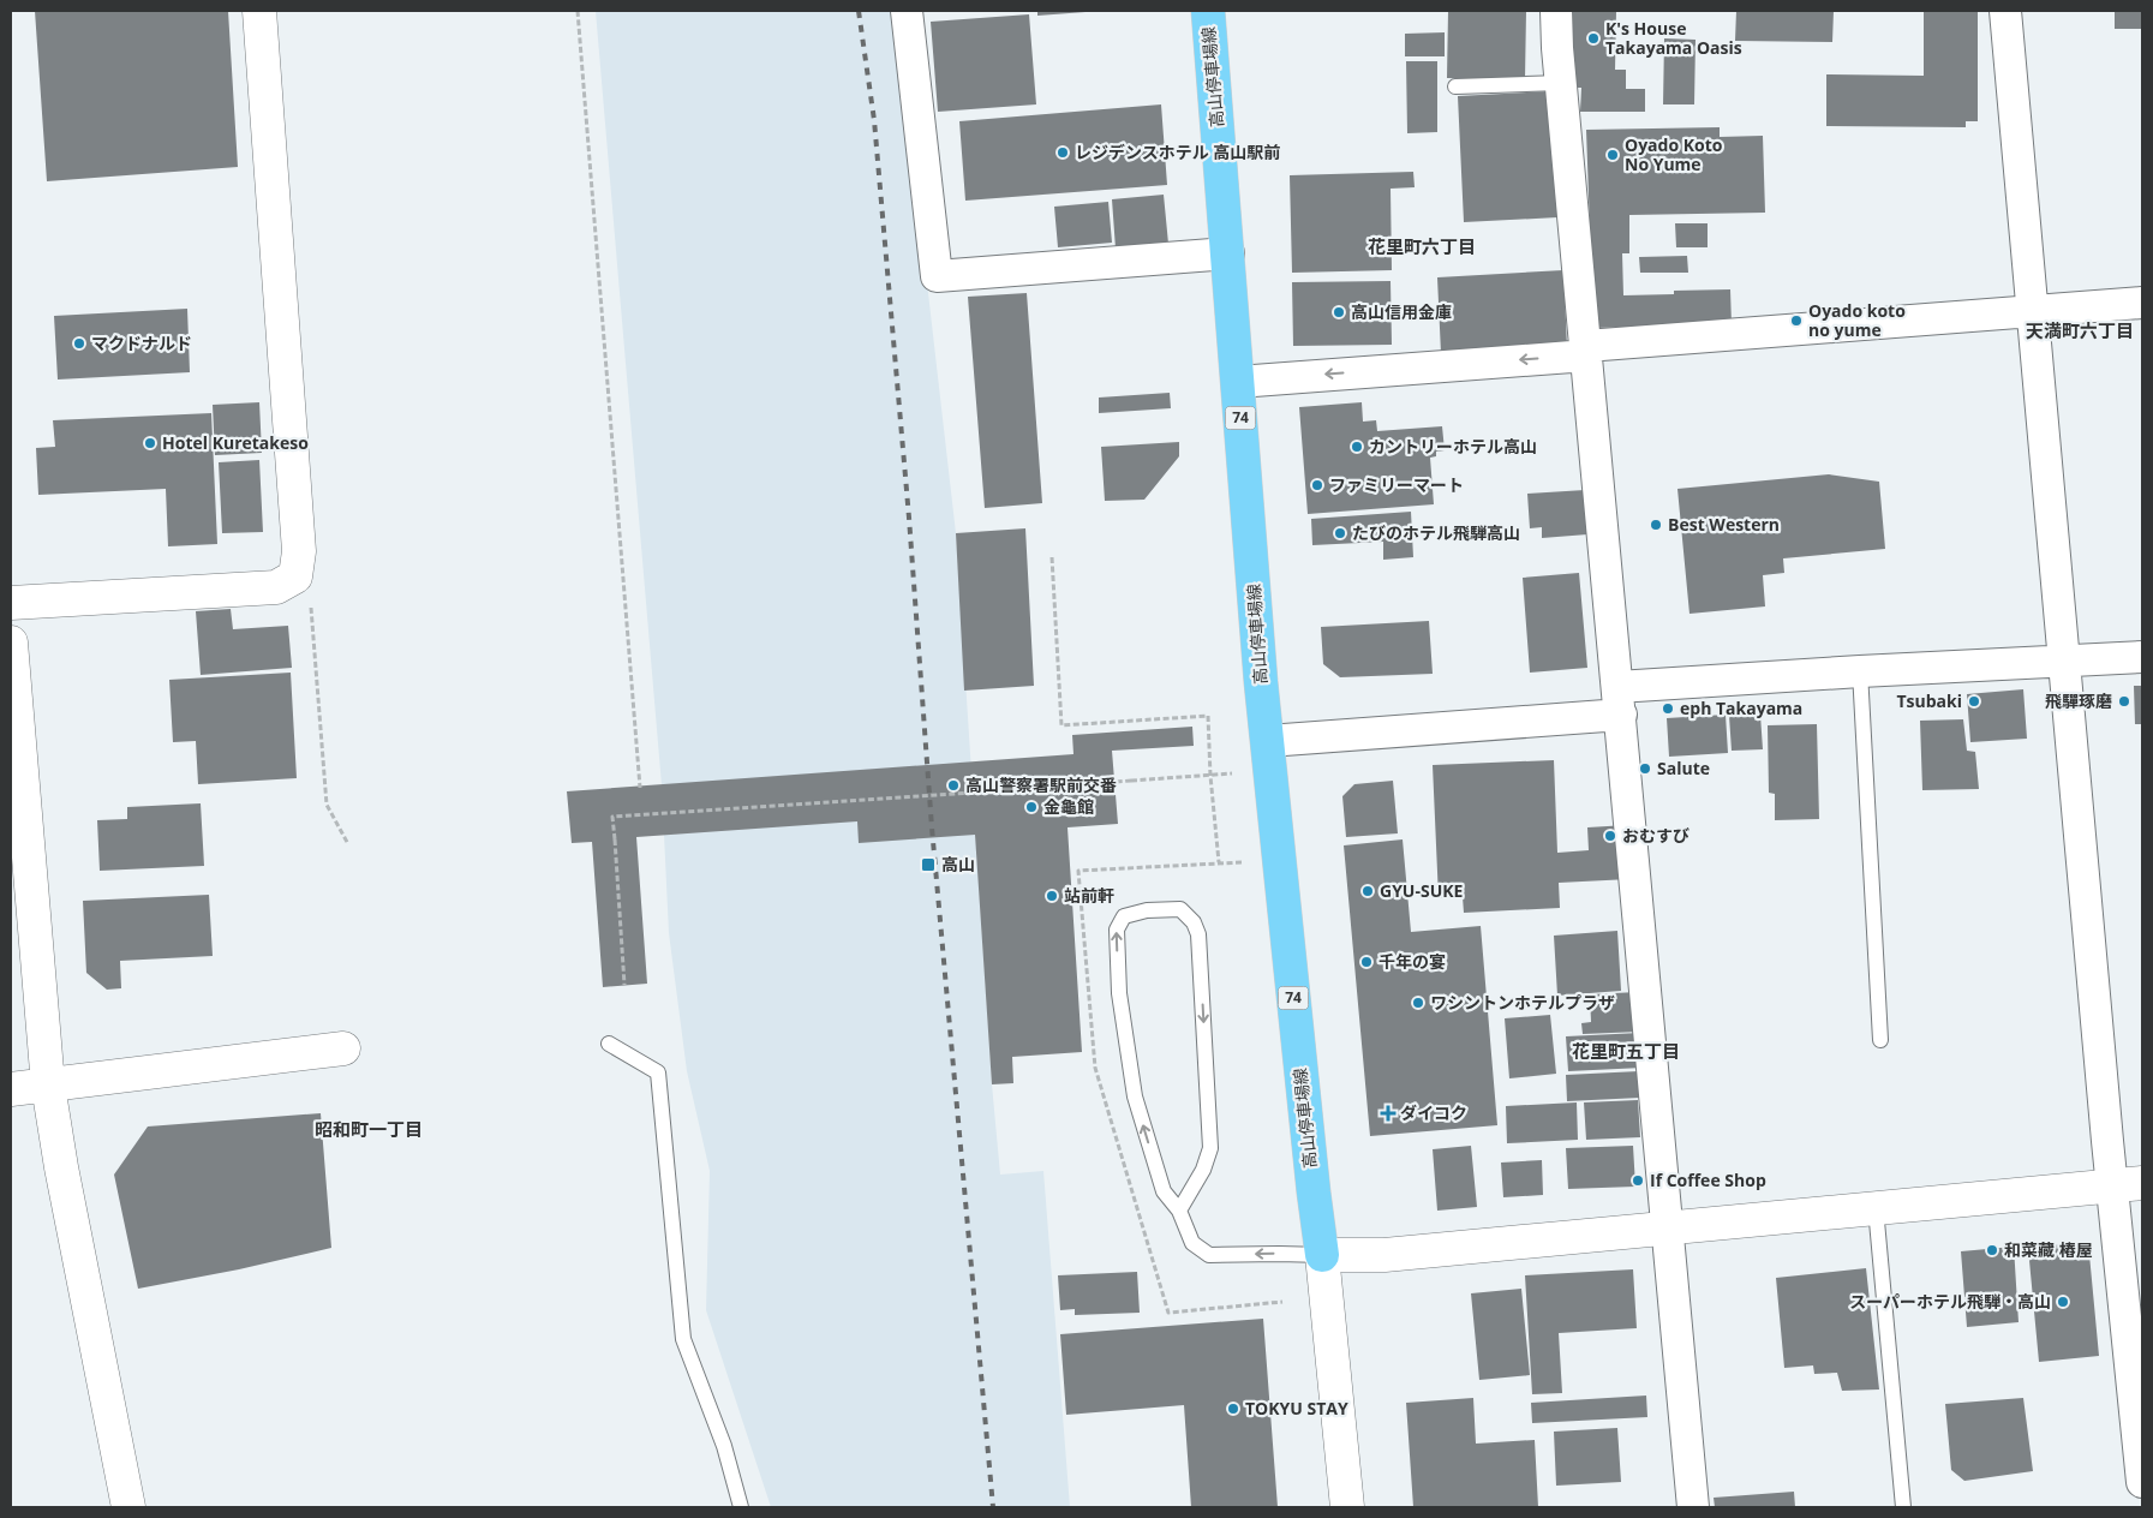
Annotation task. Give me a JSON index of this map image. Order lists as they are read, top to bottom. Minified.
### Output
{"streets":{"main road":["高山停車場線","74"]},"districts":["花里町六丁目","天満町六丁目","花里町五丁目","昭和町一丁目"],"places":{"other":["K's House Takayama Oasis","レジデンスホテル 高山駅前","Oyado Koto No Yume","高山信用金庫","Oyado koto no yume","マクドナルド","Hotel Kuretakeso","カントリーホテル高山","ファミリーマート","Best Western","たびのホテル飛騨高山","Tsubaki","飛驒琢磨","eph Takayama","Salute","高山警察署駅前交番","金龜館","おむすび","GYU-SUKE","站前軒","千年の宴","ワシントンホテルプラザ","If Coffee Shop","和菜藏 樁屋","スーパーホテル飛騨・高山","TOKYU STAY"],"transit":["高山"],"health":["ダイコク"]}}
